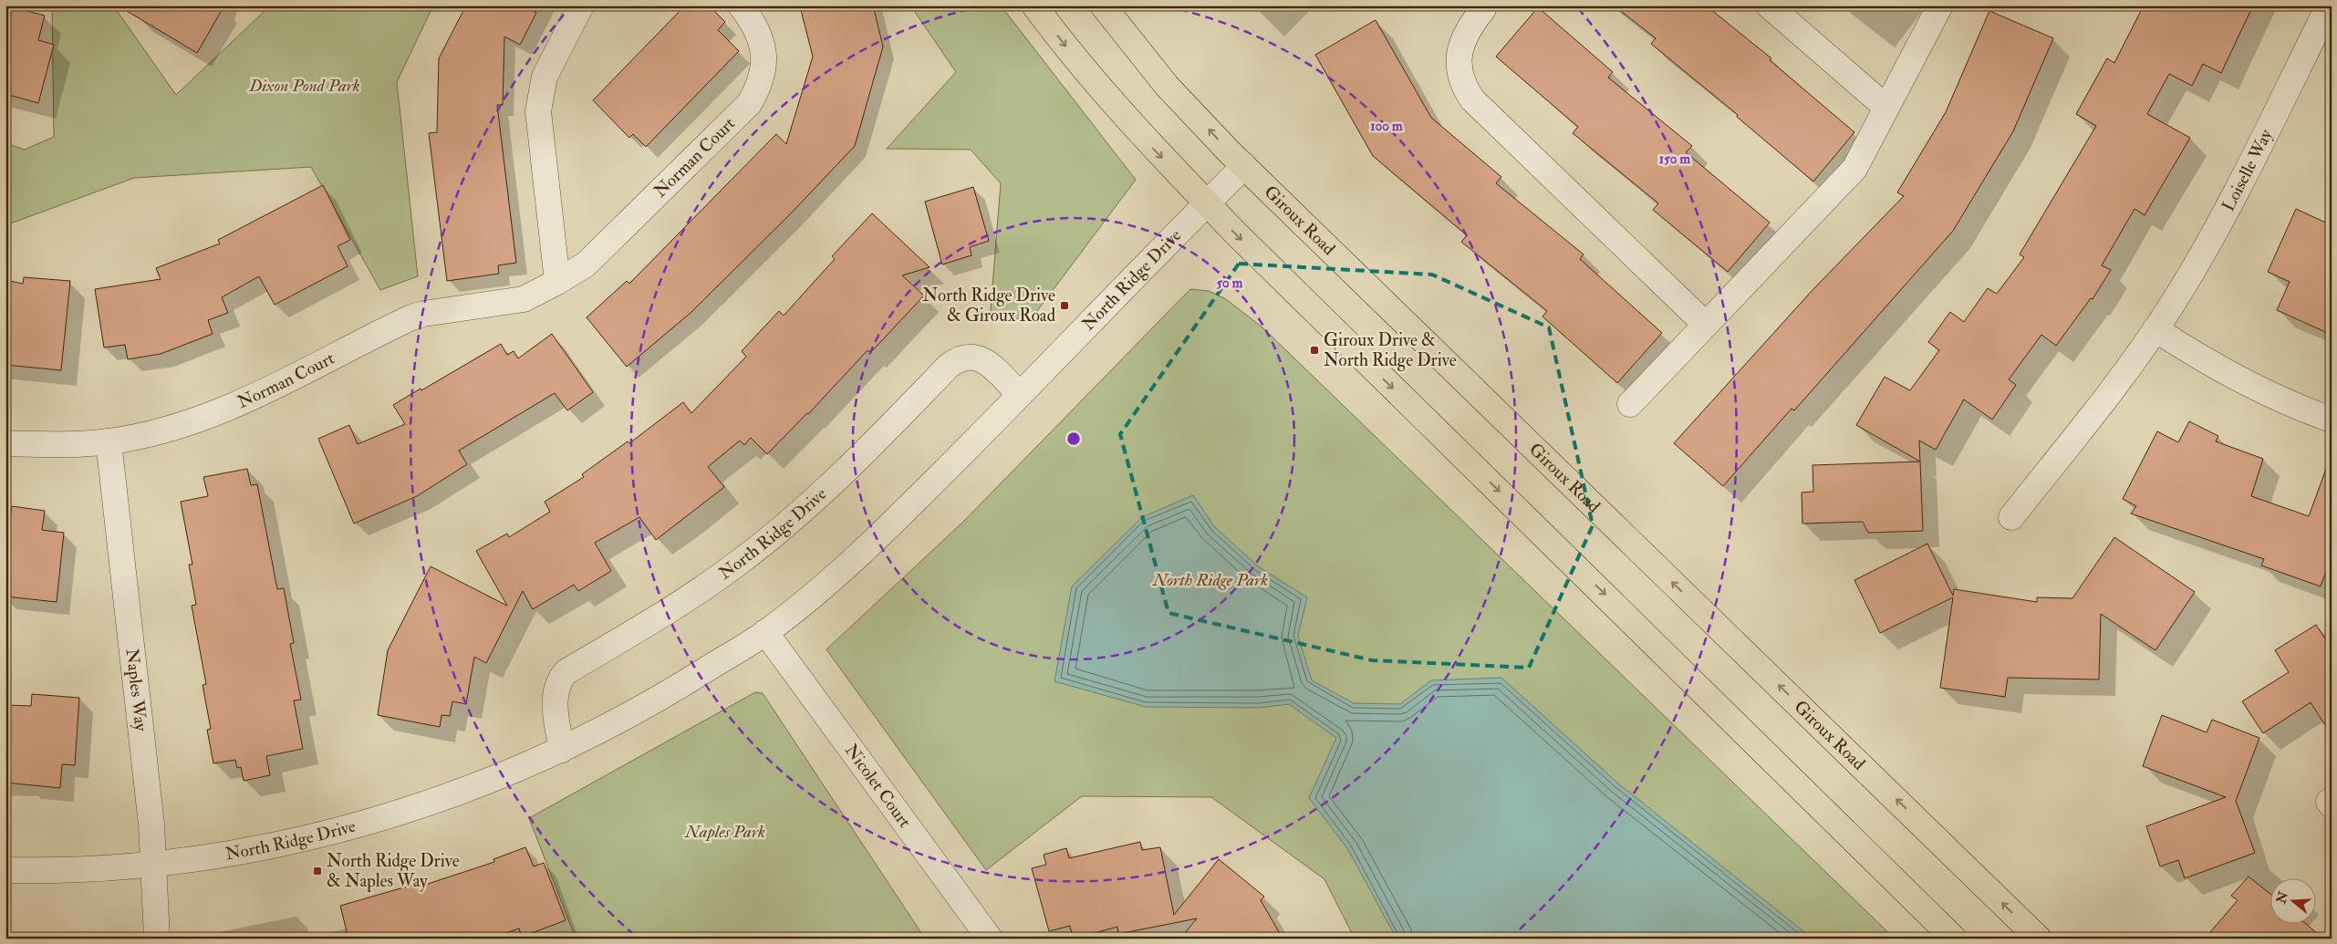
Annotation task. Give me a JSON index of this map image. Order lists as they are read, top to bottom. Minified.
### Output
{"streets":{"main road":["Giroux Road"],"street":["Norman Court","Loiselle Way","North Ridge Drive","Naples Way","Nicolet Court"]},"crossings":[["Norman Court","Naples Way"],["Giroux Road","North Ridge Drive"],["North Ridge Drive","Naples Way"],["North Ridge Drive","Nicolet Court"]],"parks":["Dixon Pond Park","North Ridge Park","Naples Park"],"places":{"transit":["North Ridge Drive & Giroux Road","Giroux Drive & North Ridge Drive","North Ridge Drive & Naples Way"]},"north":"left","rings":["100 m","150 m","50 m"]}
